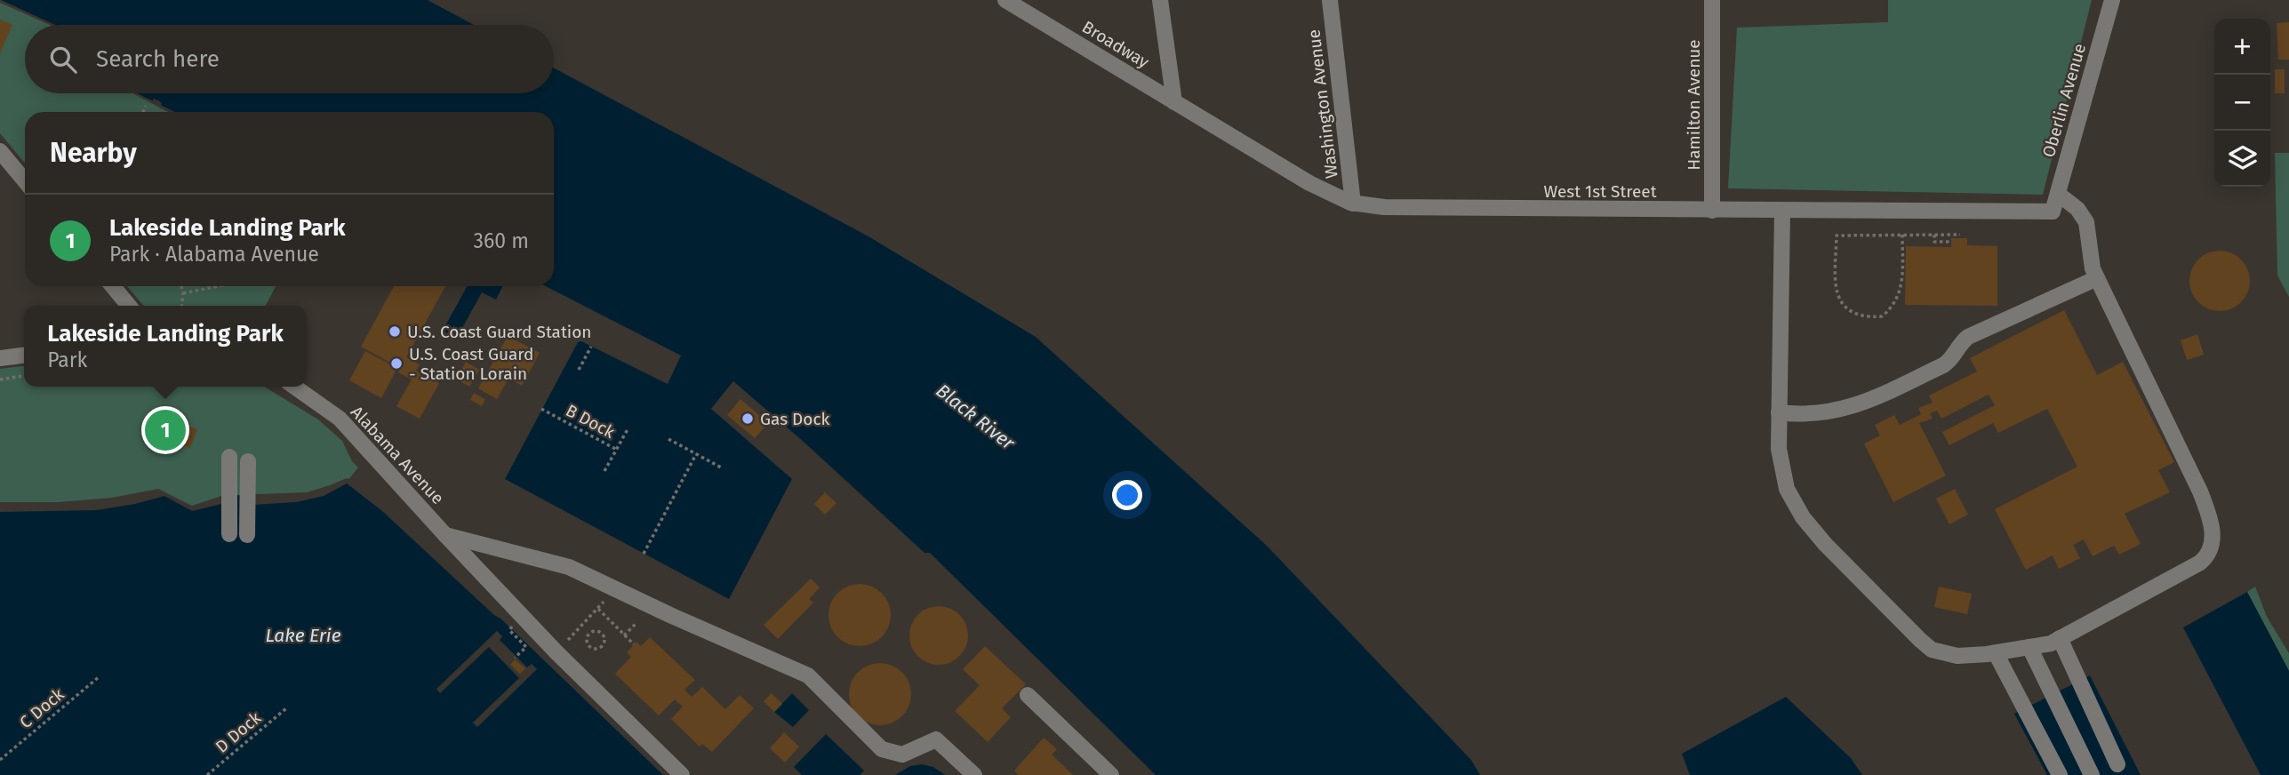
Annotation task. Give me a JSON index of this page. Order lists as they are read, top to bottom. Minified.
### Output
{"streets":{"street":["Broadway","Oberlin Avenue","Washington Avenue","Hamilton Avenue","West 1st Street","Alabama Avenue"],"path":["B Dock","C Dock","D Dock"]},"crossings":[["Broadway","West 1st Street"],["Oberlin Avenue","West 1st Street"],["Washington Avenue","West 1st Street"],["Hamilton Avenue","West 1st Street"]],"water":["Black River","Lake Erie"],"places":["U.S. Coast Guard Station","U.S. Coast Guard - Station Lorain","Gas Dock"],"page":{"map_buttons":["+","−"],"search":"Search here","heading":"Nearby","list":[{"mark":"1","name":"Lakeside Landing Park","note":"Park · Alabama Avenue","value":"360 m"}],"popup":["Lakeside Landing Park","Park"],"pins":"1"}}
